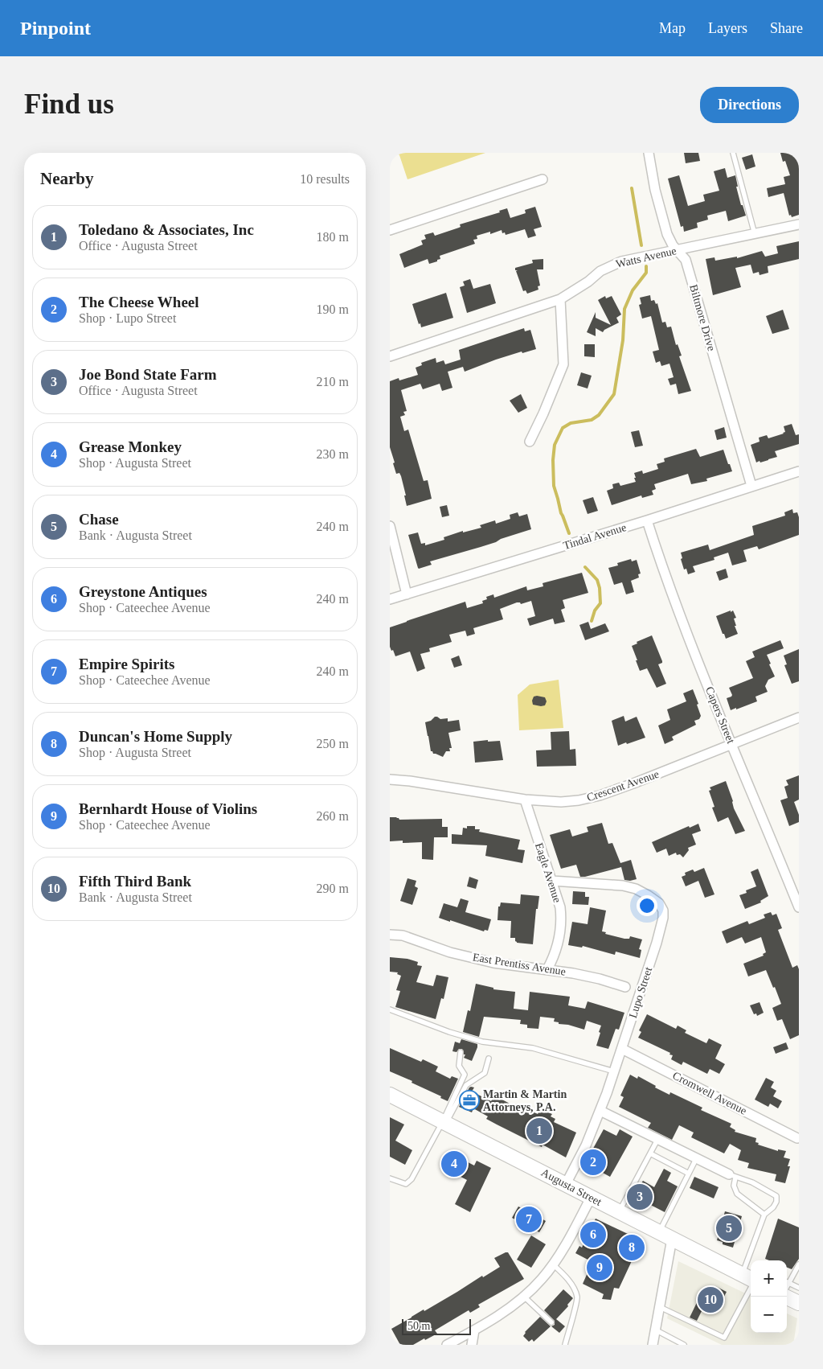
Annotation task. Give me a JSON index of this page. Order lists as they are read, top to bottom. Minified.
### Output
{"streets":{"main road":["Augusta Street"],"street":["Watts Avenue","Biltmore Drive","Tindal Avenue","Capers Street","Crescent Avenue","Eagle Avenue","East Prentiss Avenue","Lupo Street","Cromwell Avenue"]},"crossings":[["Watts Avenue","Biltmore Drive"],["Biltmore Drive","Tindal Avenue"],["Tindal Avenue","Capers Street"],["Capers Street","Crescent Avenue"],["Crescent Avenue","Eagle Avenue"],["Eagle Avenue","East Prentiss Avenue"],["Eagle Avenue","Lupo Street"],["Lupo Street","Cromwell Avenue"],["Lupo Street","Augusta Street"]],"places":{"office":["Martin & Martin Attorneys, P.A."]},"scale_bar":"50 m","page":{"header":"Pinpoint","nav":["Map","Layers","Share"],"buttons":"Directions","title":"Find us","heading":["Nearby","10 results"],"list":[{"mark":"1","name":"Toledano & Associates, Inc","note":"Office · Augusta Street","value":"180 m"},{"mark":"2","name":"The Cheese Wheel","note":"Shop · Lupo Street","value":"190 m"},{"mark":"3","name":"Joe Bond State Farm","note":"Office · Augusta Street","value":"210 m"},{"mark":"4","name":"Grease Monkey","note":"Shop · Augusta Street","value":"230 m"},{"mark":"5","name":"Chase","note":"Bank · Augusta Street","value":"240 m"},{"mark":"6","name":"Greystone Antiques","note":"Shop · Cateechee Avenue","value":"240 m"},{"mark":"7","name":"Empire Spirits","note":"Shop · Cateechee Avenue","value":"240 m"},{"mark":"8","name":"Duncan's Home Supply","note":"Shop · Augusta Street","value":"250 m"},{"mark":"9","name":"Bernhardt House of Violins","note":"Shop · Cateechee Avenue","value":"260 m"},{"mark":"10","name":"Fifth Third Bank","note":"Bank · Augusta Street","value":"290 m"}],"pins":["1","2","4","3","7","5","6","8","9","10"],"map_buttons":["+","−"],"scale":"50 m"}}
